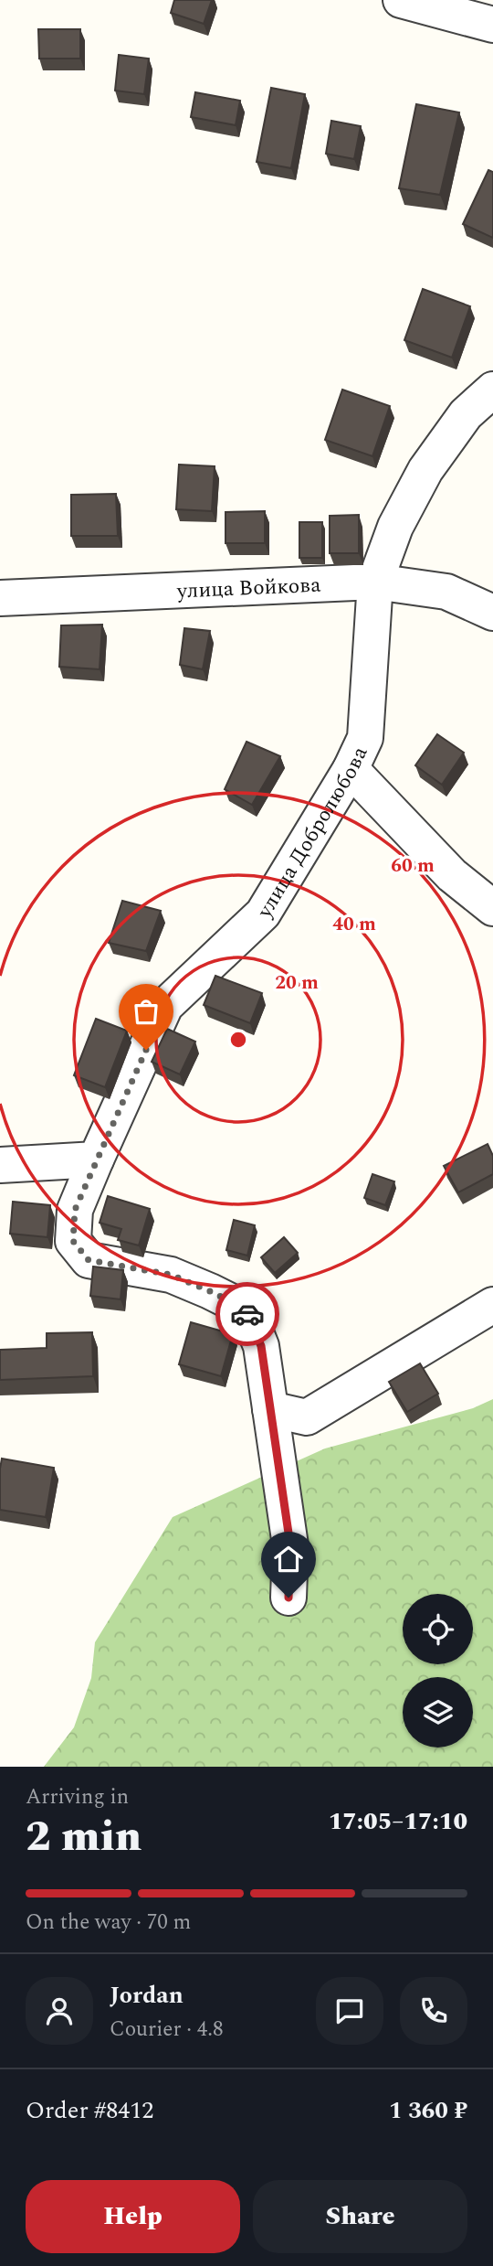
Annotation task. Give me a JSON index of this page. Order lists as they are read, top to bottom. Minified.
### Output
{"streets":{"street":["улица Войкова","улица Добролюбова"]},"crossings":[["улица Войкова","улица Добролюбова"]],"page":{"heading":["2 min","Arriving in","17:05–17:10"],"panel":["Jordan","Courier · 4.8","Order #8412","1 360 ₽"],"bar":"On the way · 70 m","buttons":["Help","Share"]},"rings":["60 m","40 m","20 m"]}
